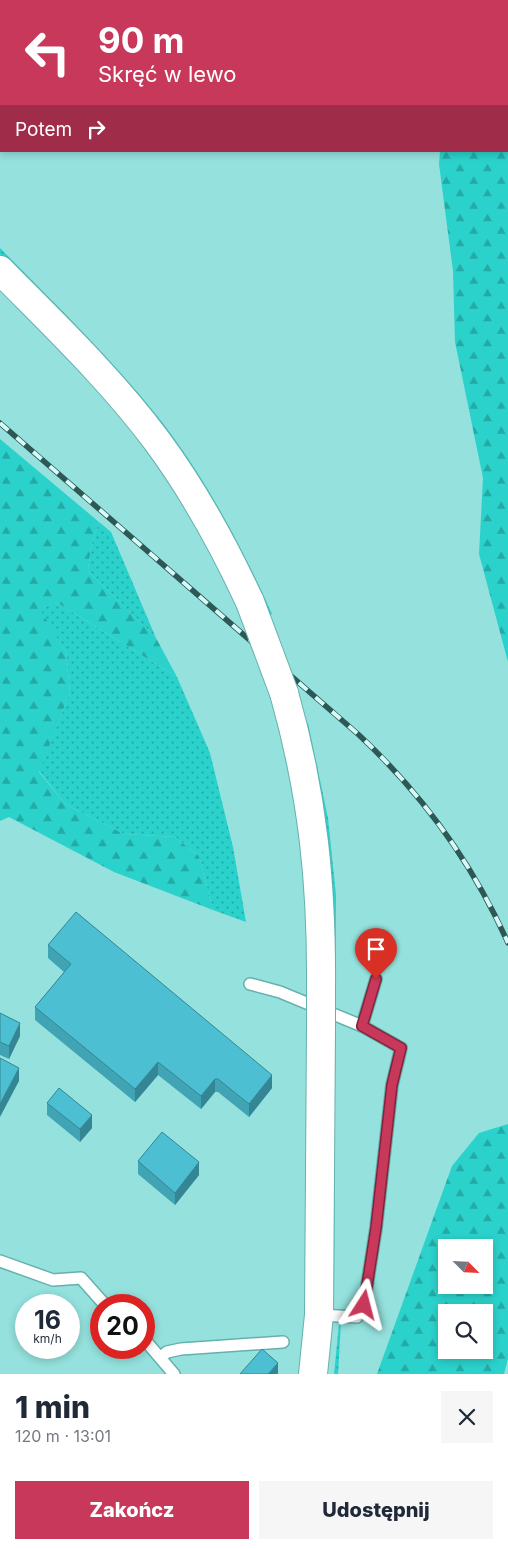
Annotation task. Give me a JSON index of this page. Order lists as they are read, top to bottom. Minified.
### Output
{"north":"bottom right","page":{"turn":["90 m","Skręć w lewo"],"then":"Potem","speed":"16 km/h","limit":"20","heading":["1 min","120 m · 13:01"],"buttons":["Zakończ","Udostępnij"]}}
